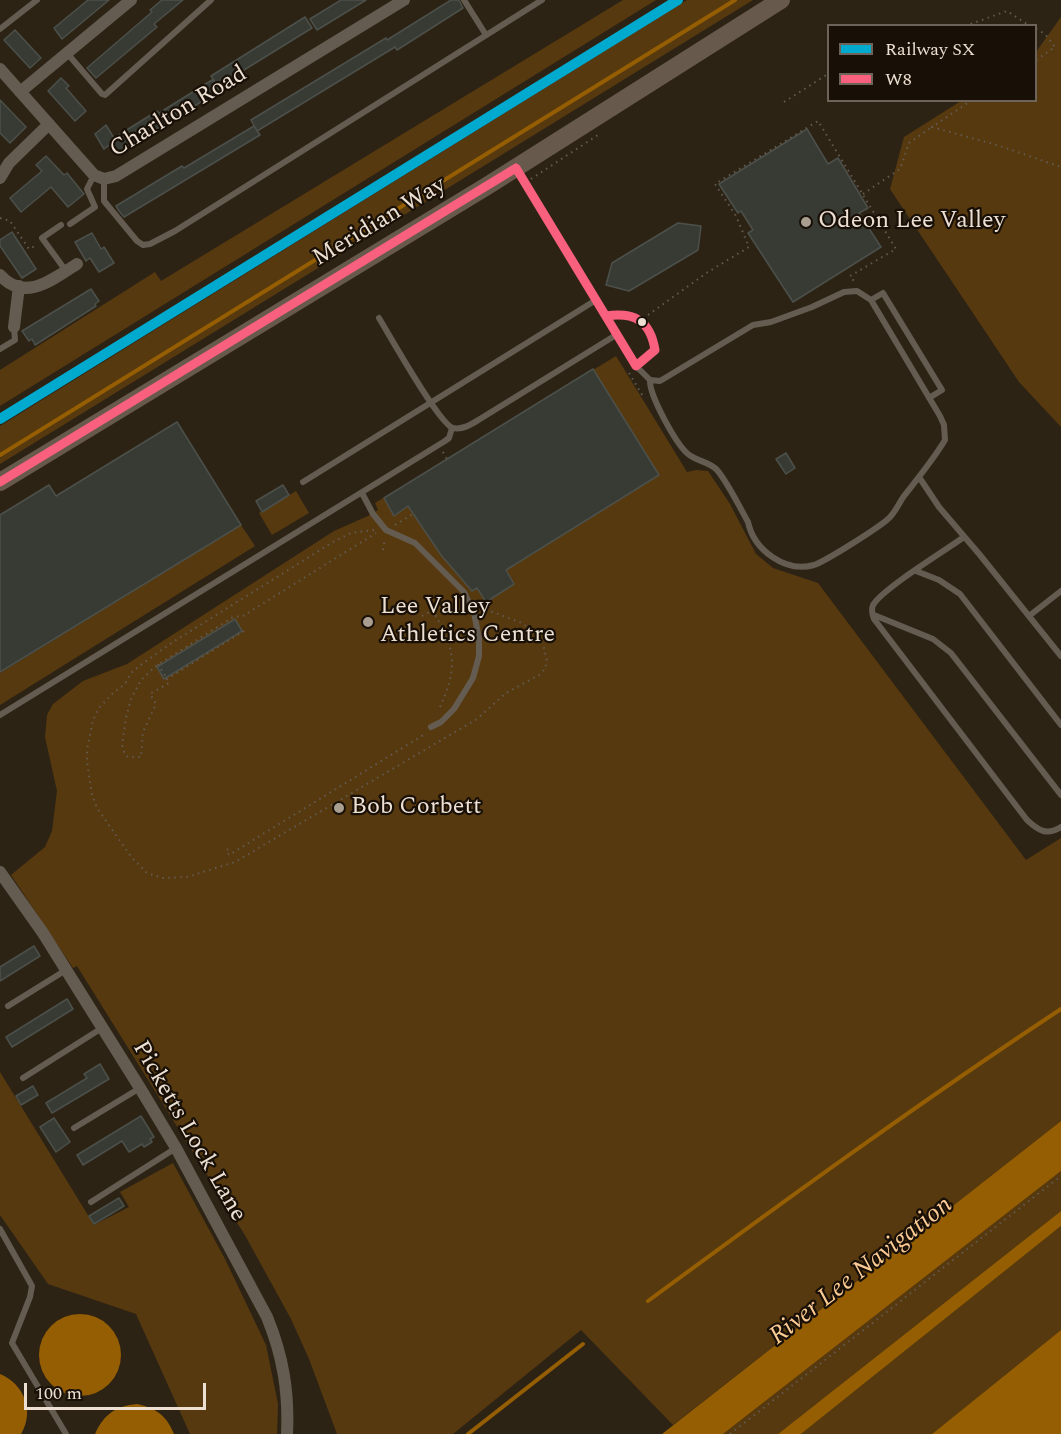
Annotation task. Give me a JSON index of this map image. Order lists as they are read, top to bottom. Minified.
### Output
{"streets":{"main road":["Meridian Way"],"street":["Charlton Road","Picketts Lock Lane"]},"water":["River Lee Navigation"],"places":["Odeon Lee Valley","Lee Valley Athletics Centre","Bob Corbett"],"lines":["rail line SX","transit line W8"],"legend":["Railway SX","W8"],"scale_bar":"100 m"}
